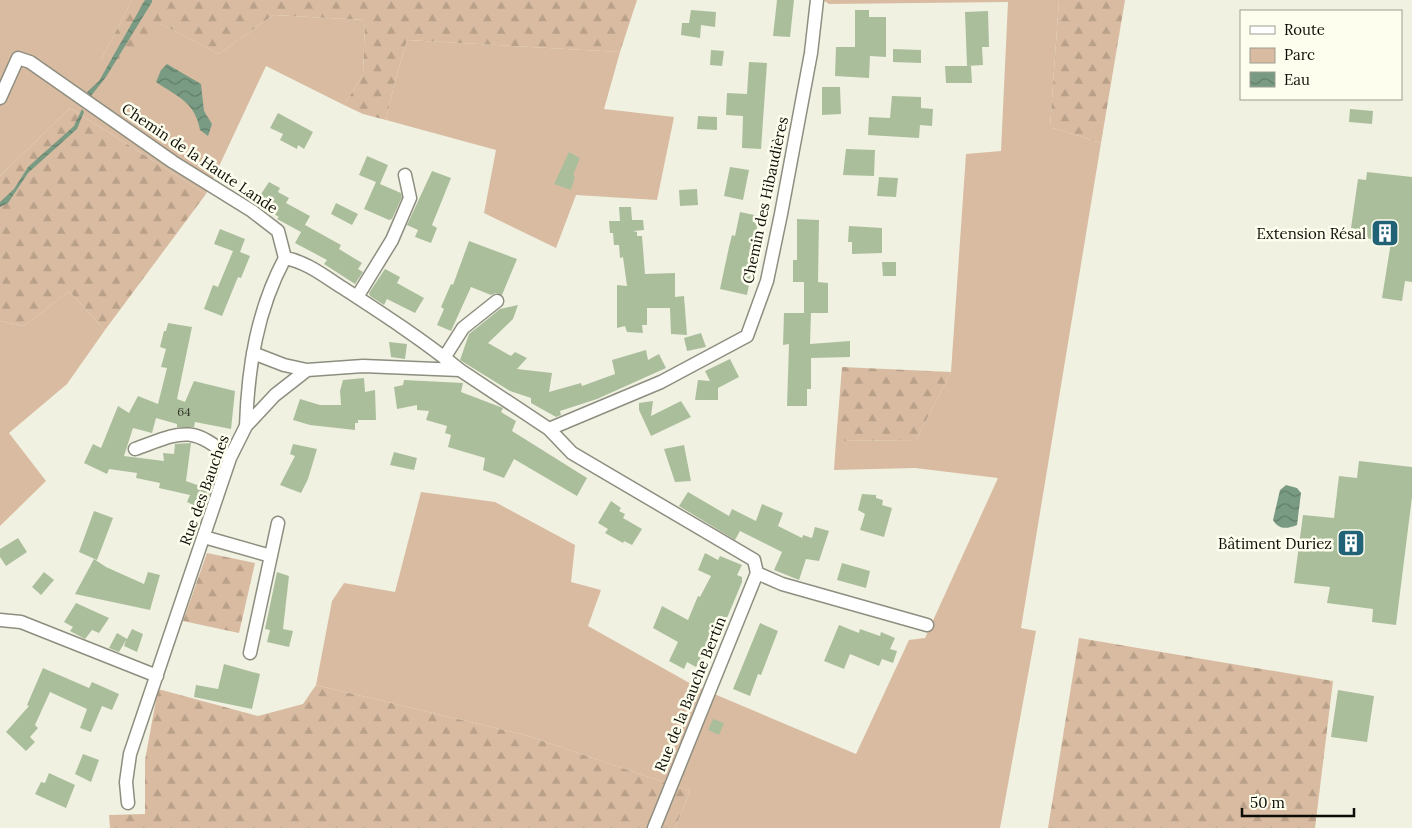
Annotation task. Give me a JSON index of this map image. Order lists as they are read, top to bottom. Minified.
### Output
{"streets":{"street":["Chemin de la Haute Lande","Chemin des Hibaudières","Rue des Bauches","Rue de la Bauche Bertin"]},"places":{"building":["Extension Résal","Bâtiment Duriez"]},"house_numbers":["64"],"legend":["Route","Parc","Eau"],"scale_bar":"50 m"}
